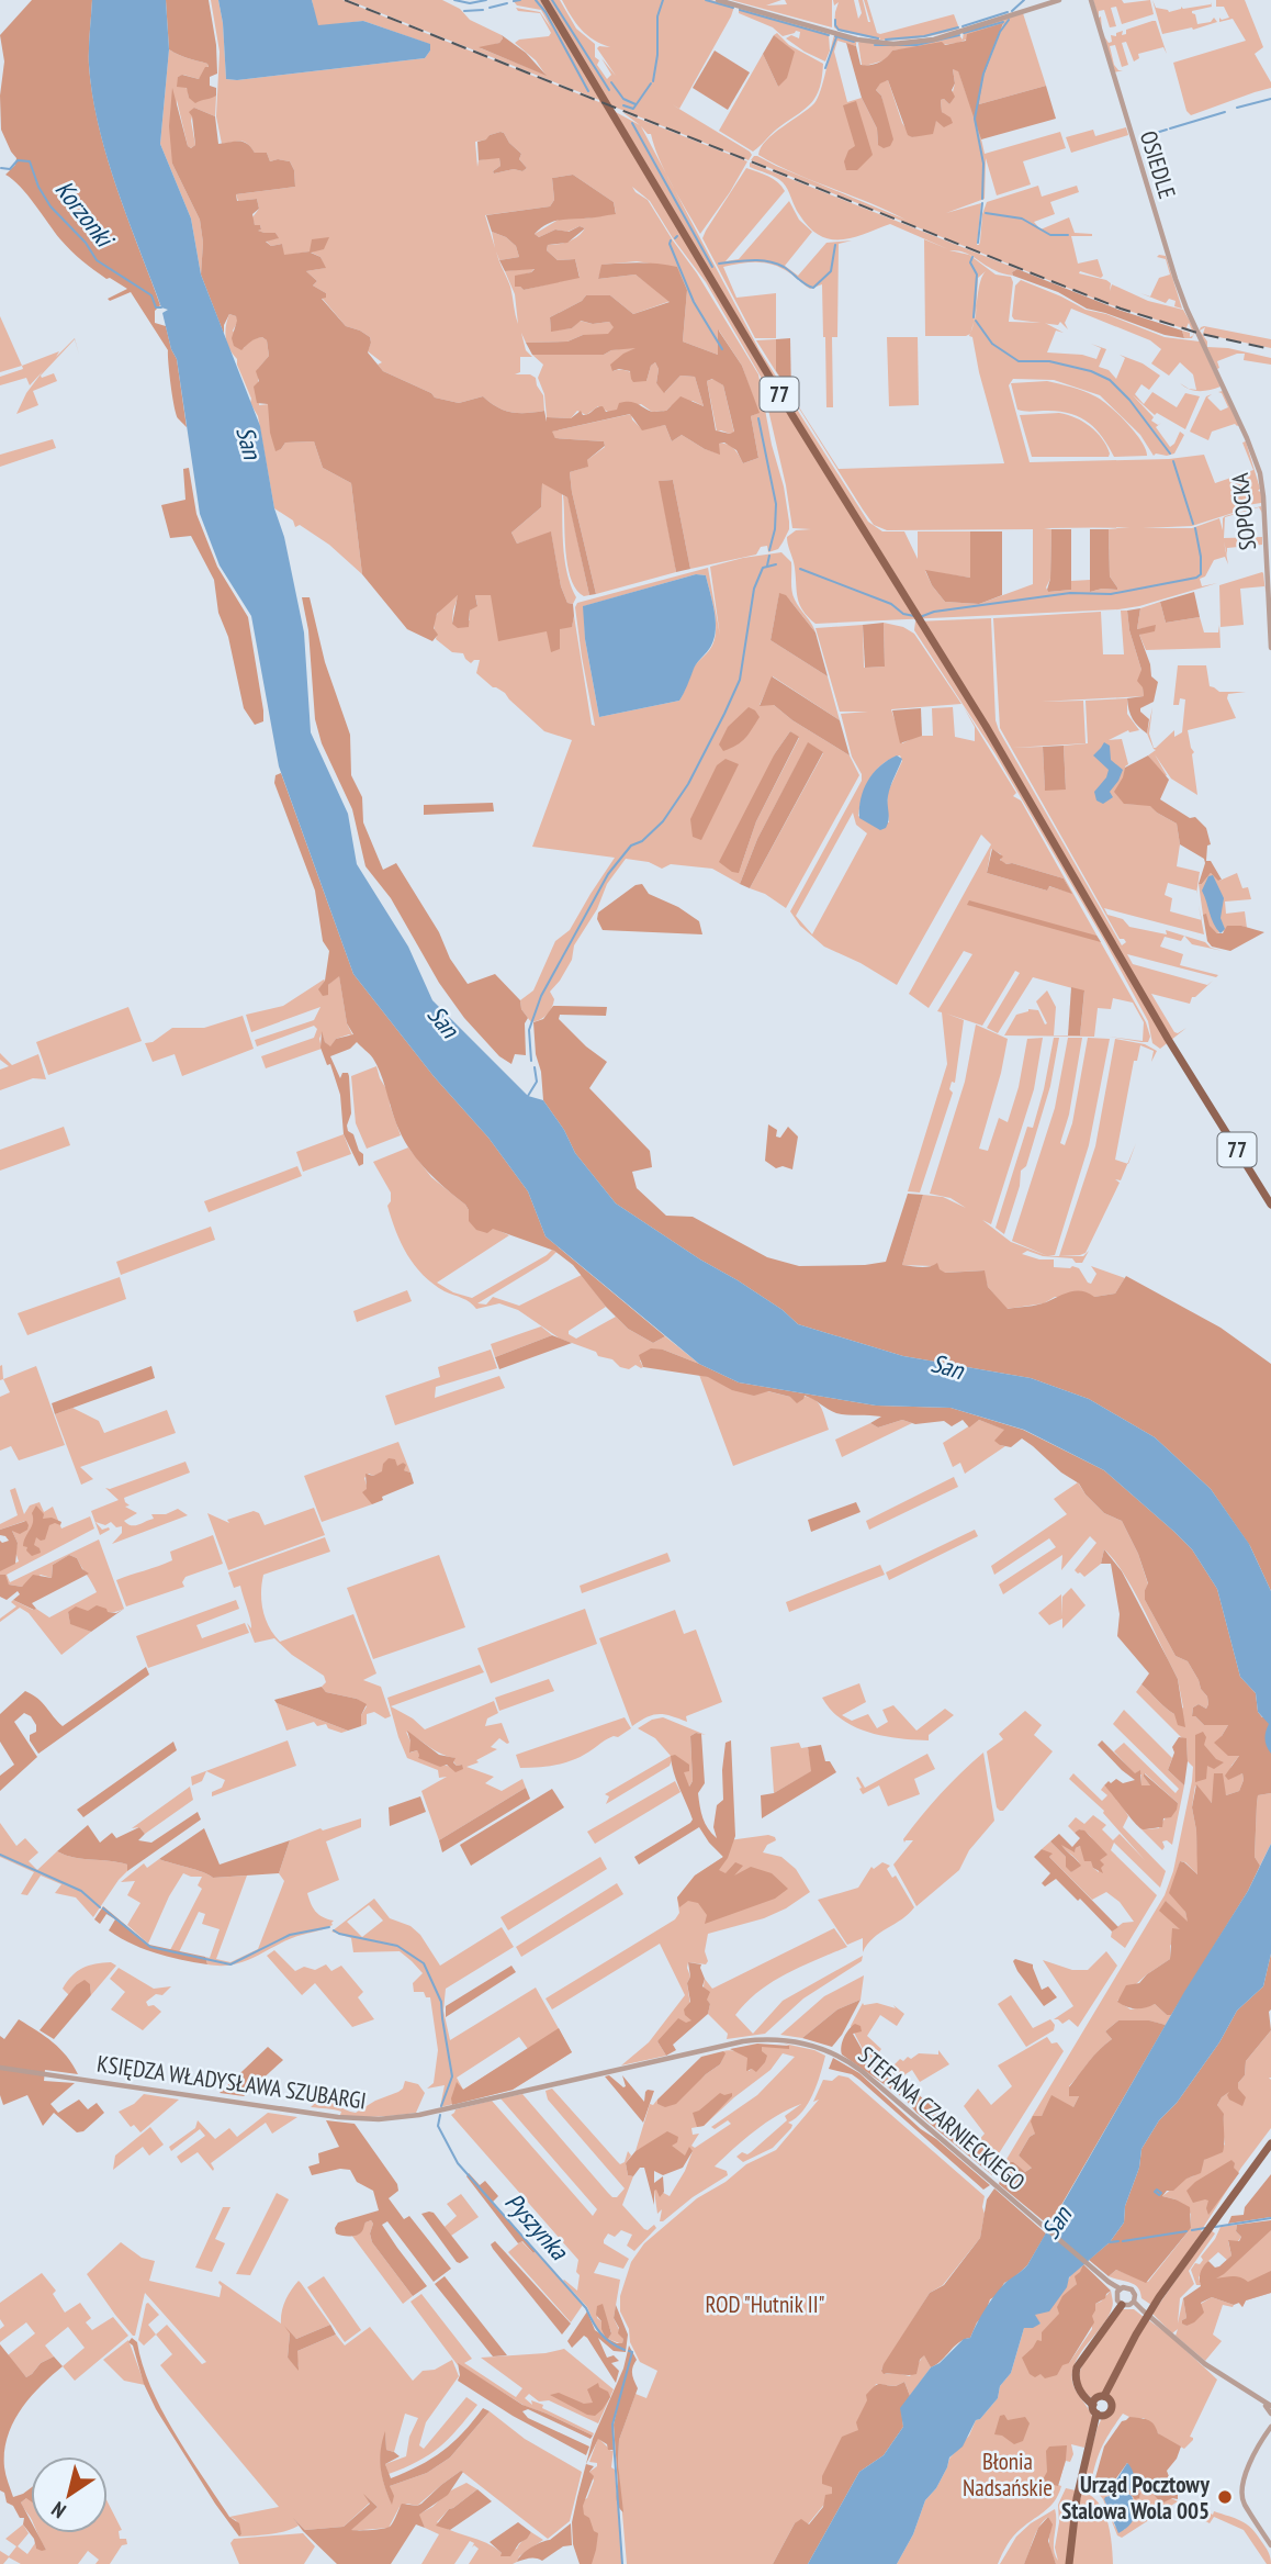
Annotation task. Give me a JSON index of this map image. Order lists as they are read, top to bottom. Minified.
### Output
{"streets":{"main road":["77"],"street":["OSIEDLE","SOPOCKA","KSIĘDZA WŁADYSŁAWA SZUBARGI","STEFANA CZARNIECKIEGO"]},"crossings":[["OSIEDLE","SOPOCKA"],["KSIĘDZA WŁADYSŁAWA SZUBARGI","STEFANA CZARNIECKIEGO"]],"water":["Korzonki","San","Pyszynka"],"parks":["ROD \"Hutnik II\"","Błonia Nadsańskie"],"places":["Urząd Pocztowy Stalowa Wola 005"],"north":"bottom left"}
